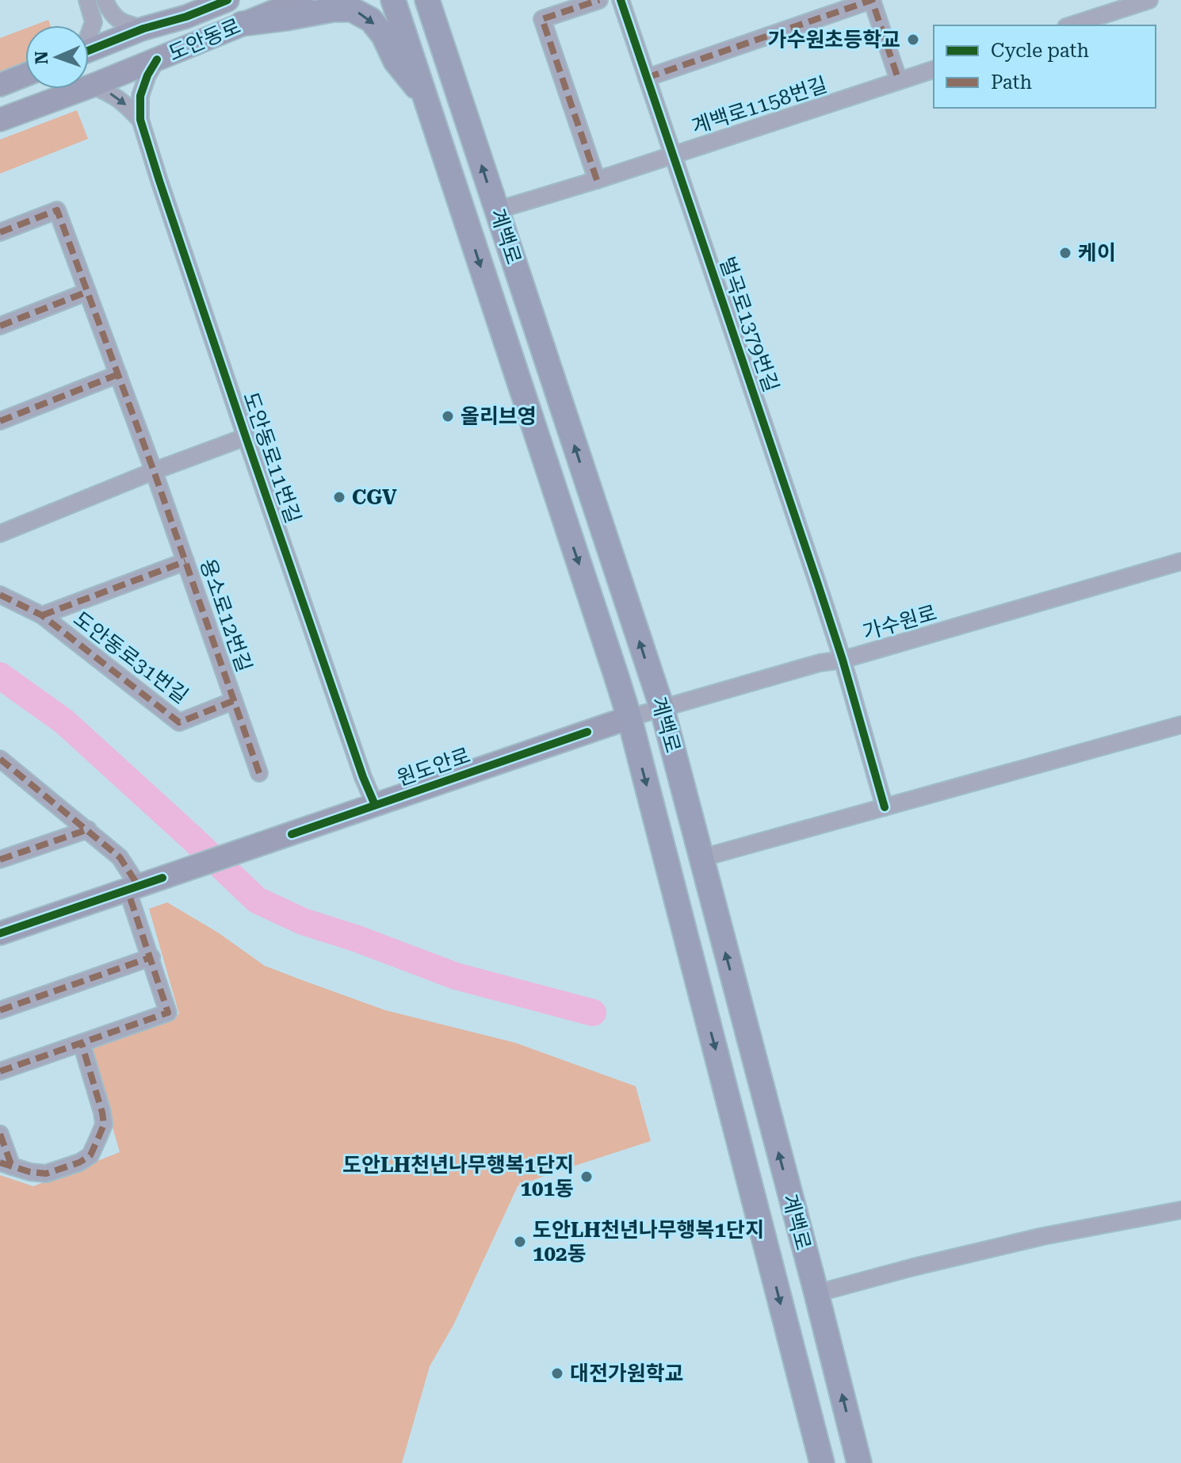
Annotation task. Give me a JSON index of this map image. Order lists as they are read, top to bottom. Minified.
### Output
{"streets":{"main road":["계백로"],"street":["도안동로","계백로1158번길","벌곡로1379번길","도안동로11번길","용소로12번길","가수원로","도안동로31번길","원도안로"]},"crossings":[["계백로1158번길","계백로"],["계백로1158번길","벌곡로1379번길"],["계백로","가수원로"],["계백로","원도안로"],["벌곡로1379번길","가수원로"],["도안동로11번길","원도안로"],["용소로12번길","도안동로31번길"],["가수원로","원도안로"]],"places":["가수원초등학교","케이","올리브영","CGV","도안LH천년나무행복1단지 101동","도안LH천년나무행복1단지 102동","대전가원학교"],"legend":["Cycle path","Path"],"north":"left"}
